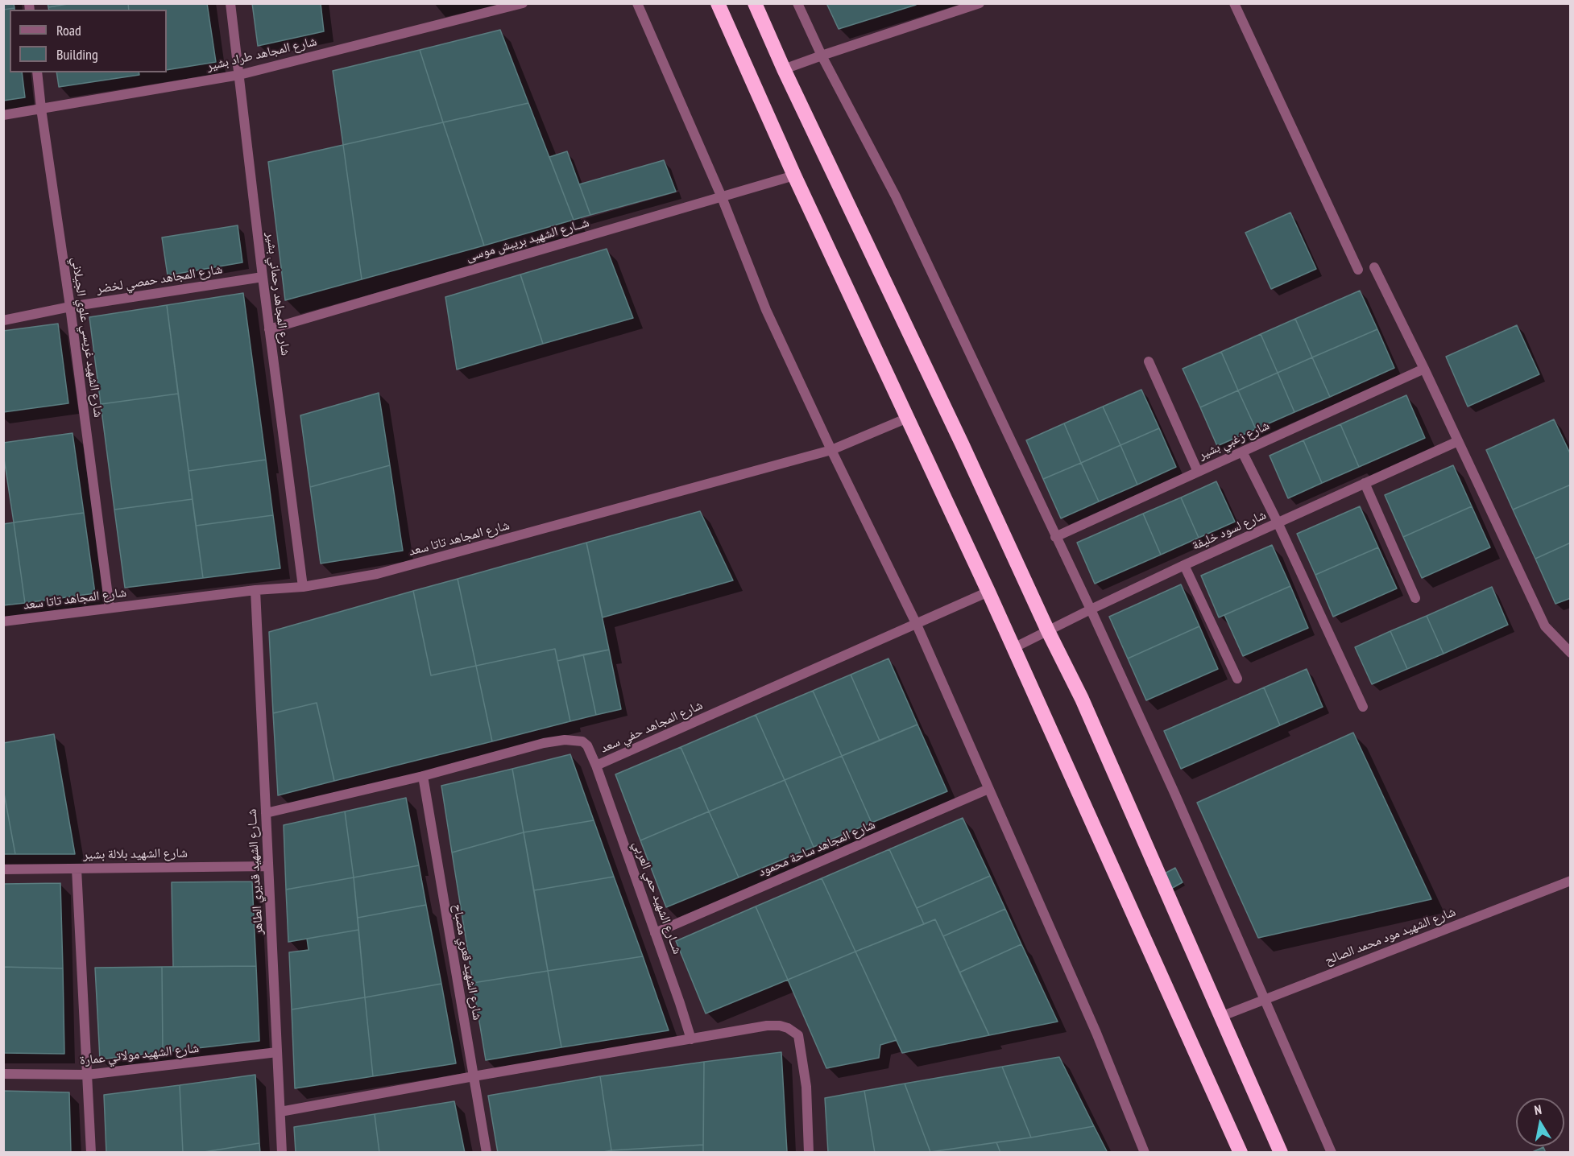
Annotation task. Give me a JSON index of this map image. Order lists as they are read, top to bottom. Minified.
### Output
{"streets":{"street":["شارع المجاهد طراد بشير","شــارع الشهيد بريبش موسى","شارع المجاهد حمصي لخضر","شارع المجاهد رحماني بشير","شارع الشهيد غريسي علوي الجيلاني","شارع زغبي بشير","شارع لسود خليفة","شارع المجاهد تاتا سعد","شارع المجاهد حفي سعد","شارع المجاهد ساحة محمود","شارع الشهيد بلالة بشير","شــارع الشهيد قديري الطاهر","شــارع الشهيد حمي العربي","شارع الشهيد مود محمد الصالح","شارع الشهيد قعري مصباح","شارع الشهيد مولاتي عمارة"]},"crossings":[["شارع المجاهد طراد بشير","شارع المجاهد رحماني بشير"],["شارع المجاهد طراد بشير","شارع الشهيد غريسي علوي الجيلاني"],["شــارع الشهيد بريبش موسى","شارع المجاهد رحماني بشير"],["شارع المجاهد حمصي لخضر","شارع المجاهد رحماني بشير"],["شارع المجاهد حمصي لخضر","شارع الشهيد غريسي علوي الجيلاني"],["شارع المجاهد رحماني بشير","شارع المجاهد تاتا سعد"],["شارع الشهيد غريسي علوي الجيلاني","شارع المجاهد تاتا سعد"],["شارع المجاهد تاتا سعد","شــارع الشهيد قديري الطاهر"],["شارع المجاهد حفي سعد","شــارع الشهيد قديري الطاهر"],["شارع المجاهد حفي سعد","شــارع الشهيد حمي العربي"],["شارع المجاهد حفي سعد","شارع الشهيد قعري مصباح"],["شارع المجاهد ساحة محمود","شــارع الشهيد حمي العربي"],["شارع الشهيد بلالة بشير","شــارع الشهيد قديري الطاهر"],["شــارع الشهيد قديري الطاهر","شارع الشهيد مولاتي عمارة"]],"legend":["Road","Building"],"north":"top"}
